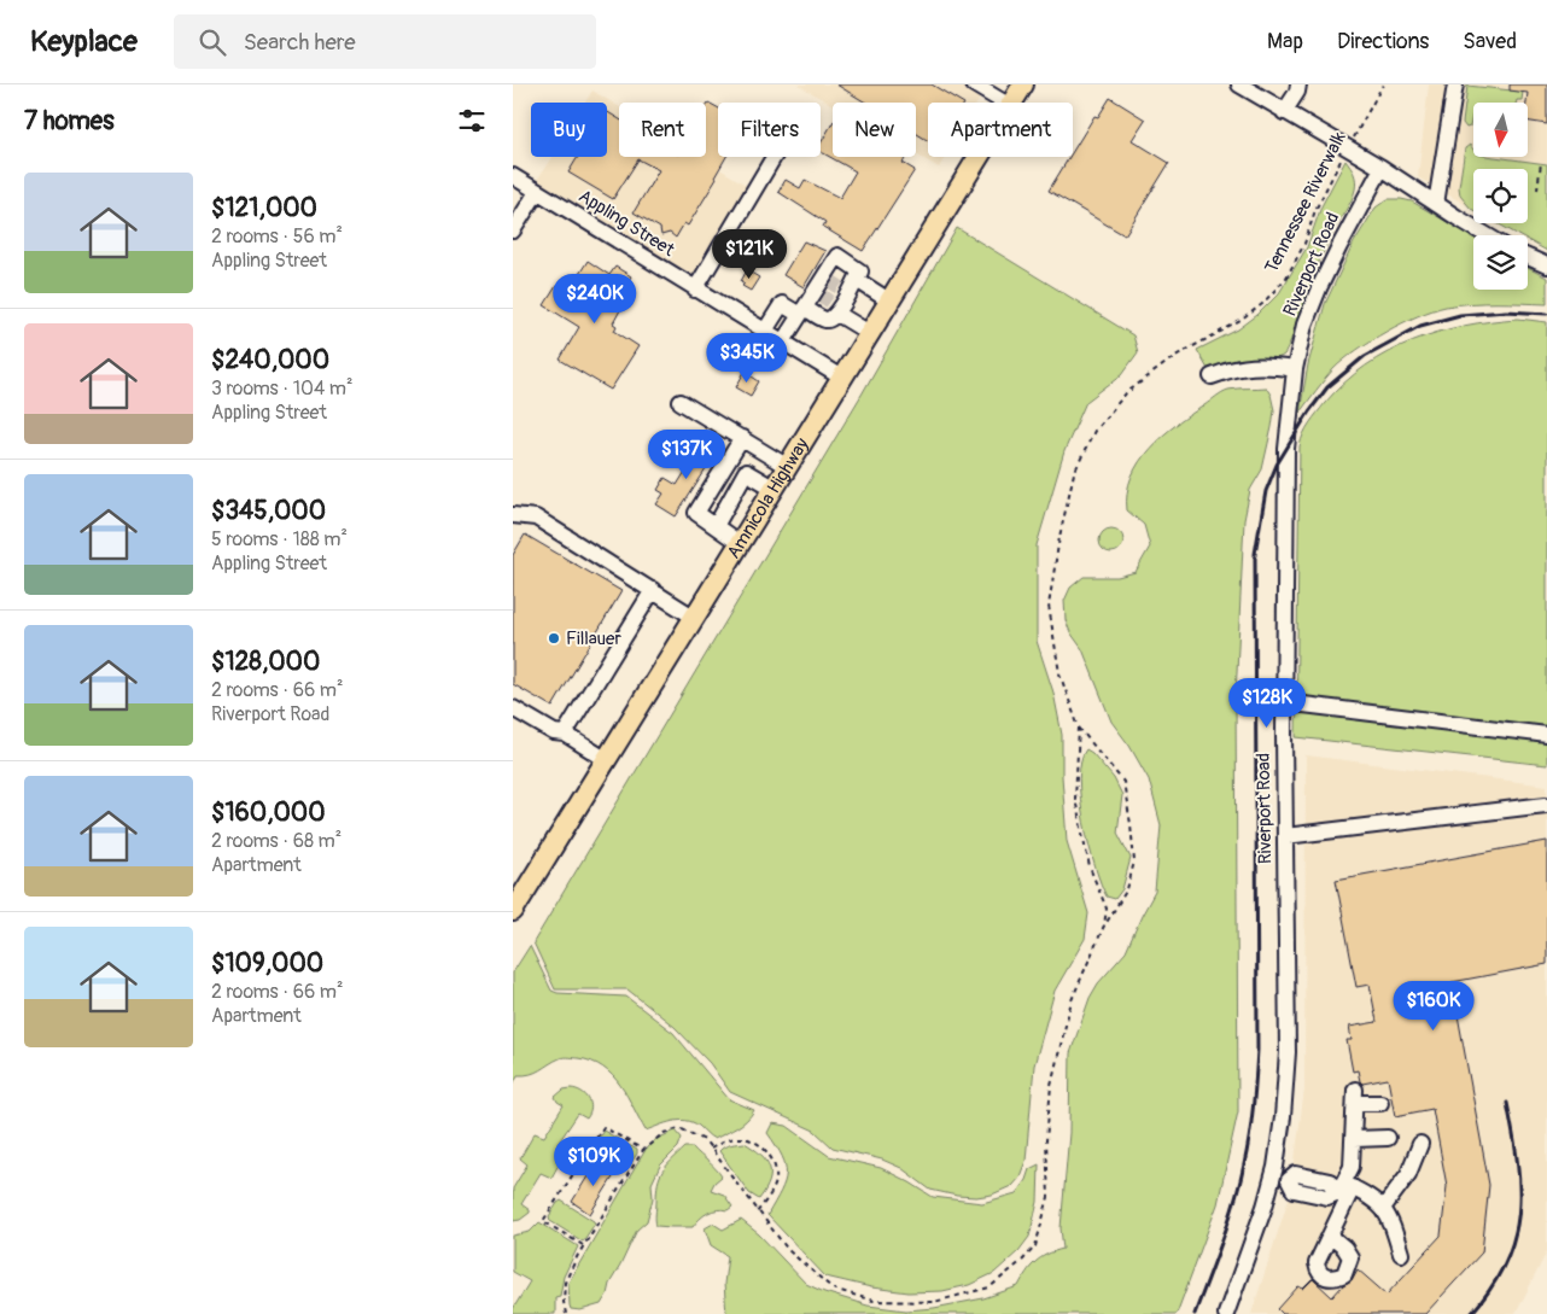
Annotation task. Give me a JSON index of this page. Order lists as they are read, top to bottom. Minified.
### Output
{"streets":{"main road":["Amnicola Highway"],"street":["Appling Street","Riverport Road"],"path":["Tennessee Riverwalk"]},"crossings":[["Appling Street","Amnicola Highway"]],"places":["Fillauer"],"north":"bottom","page":{"header":"Keyplace","search":"Search here","nav":["Map","Directions","Saved"],"heading":"7 homes","chip":["Buy","Rent","Filters","New","Apartment"],"list":[{"name":"$121,000","note":"2 rooms · 56 m² · Appling Street"},{"name":"$240,000","note":"3 rooms · 104 m² · Appling Street"},{"name":"$345,000","note":"5 rooms · 188 m² · Appling Street"},{"name":"$128,000","note":"2 rooms · 66 m² · Riverport Road"},{"name":"$160,000","note":"2 rooms · 68 m² · Apartment"},{"name":"$109,000","note":"2 rooms · 66 m² · Apartment"}],"price":["$121K","$240K","$345K","$137K","$128K","$160K","$109K"]}}
